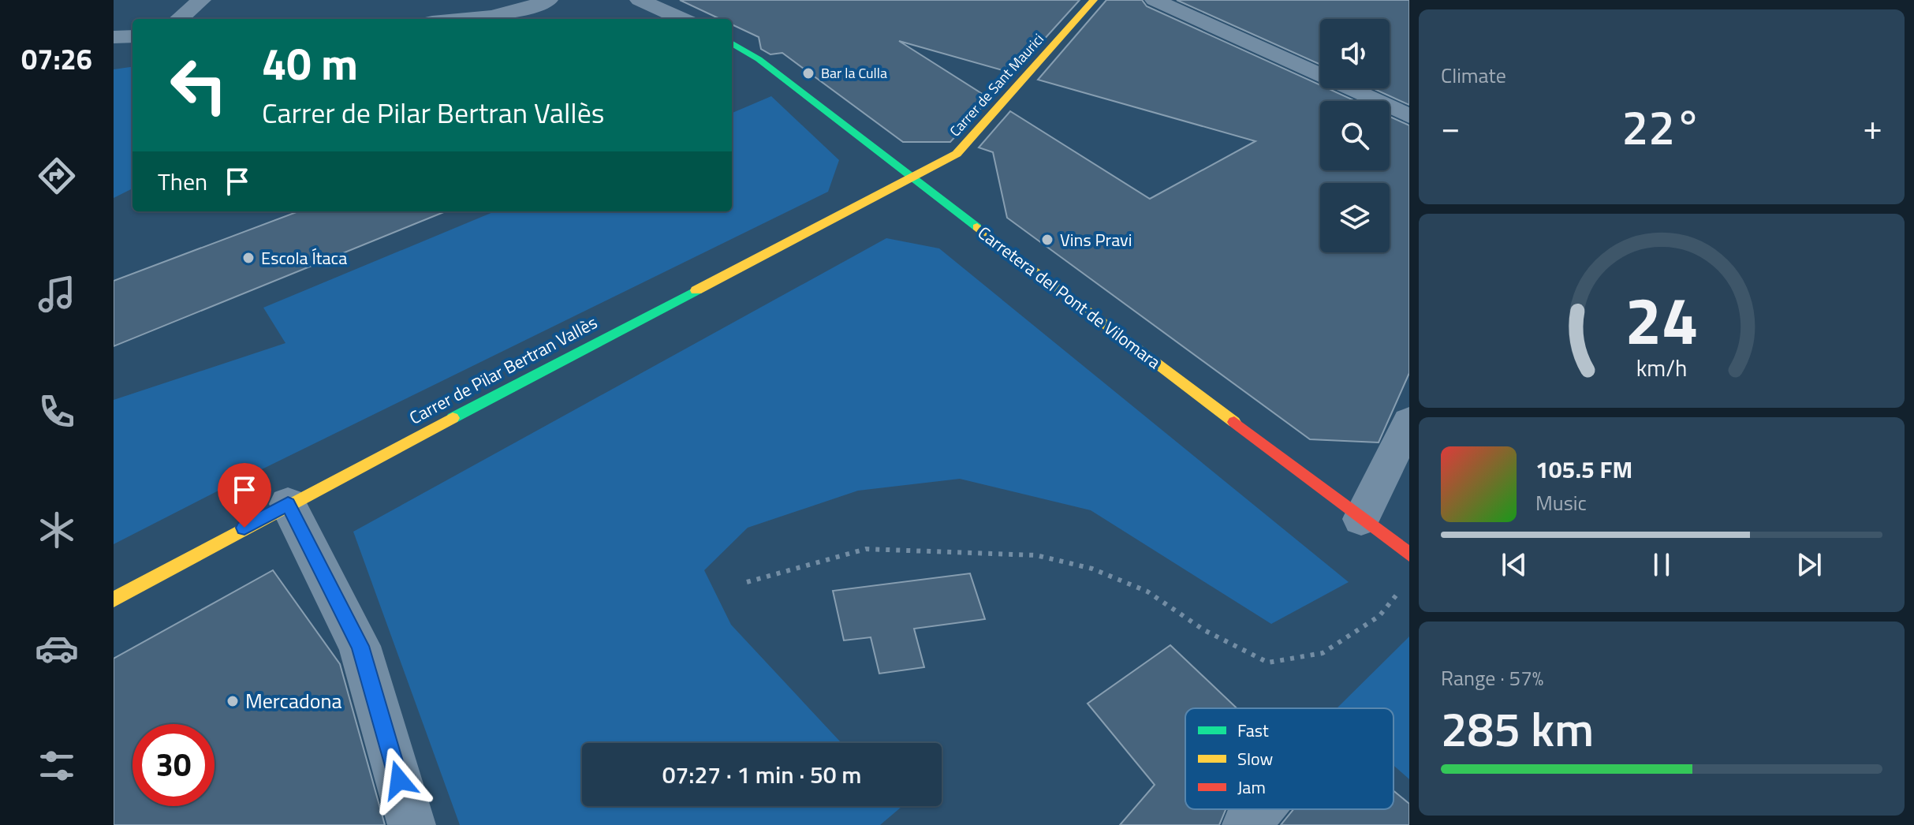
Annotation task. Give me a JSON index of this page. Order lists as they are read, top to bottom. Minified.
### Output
{"streets":{"street":["Carrer de Sant Maurici","Carretera del Pont de Vilomara","Carrer de Pilar Bertran Vallès"]},"crossings":[["Carrer de Sant Maurici","Carretera del Pont de Vilomara"],["Carrer de Sant Maurici","Carrer de Pilar Bertran Vallès"],["Carretera del Pont de Vilomara","Carrer de Pilar Bertran Vallès"]],"places":["Bar la Culla","Vins Pravi","Escola Ítaca","Mercadona"],"legend":["Fast","Slow","Jam"],"page":{"tabs":"07:26","tile":["Climate",["Range · 57%","285 km"]],"turn":["40 m","Carrer de Pilar Bertran Vallès"],"heat":["−","22°","+"],"then":"Then","song":["105.5 FM","Music"],"limit":"30","trip":"07:27 · 1 min · 50 m","gauge":["24","km/h"]}}
